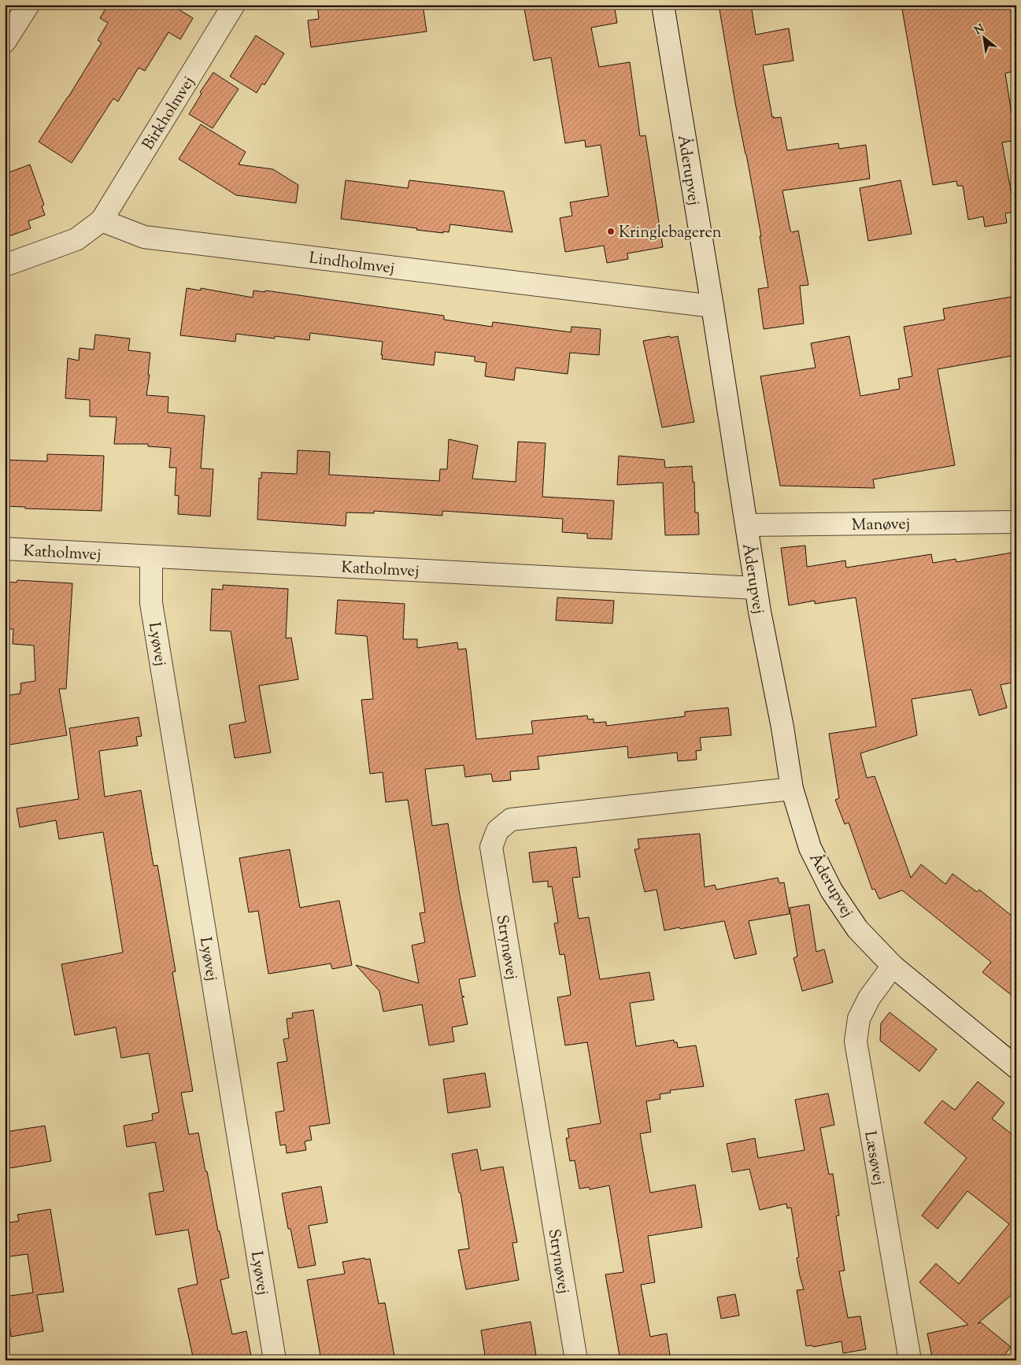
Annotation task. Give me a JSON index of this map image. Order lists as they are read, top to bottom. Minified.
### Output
{"streets":{"street":["Birkholmvej","Åderupvej","Lindholmvej","Manøvej","Katholmvej","Lyøvej","Strynøvej","Læsøvej"]},"crossings":[["Birkholmvej","Lindholmvej"],["Åderupvej","Lindholmvej"],["Åderupvej","Manøvej"],["Åderupvej","Katholmvej"],["Åderupvej","Strynøvej"],["Åderupvej","Læsøvej"],["Katholmvej","Lyøvej"]],"places":["Kringlebageren"],"north":"top left"}
